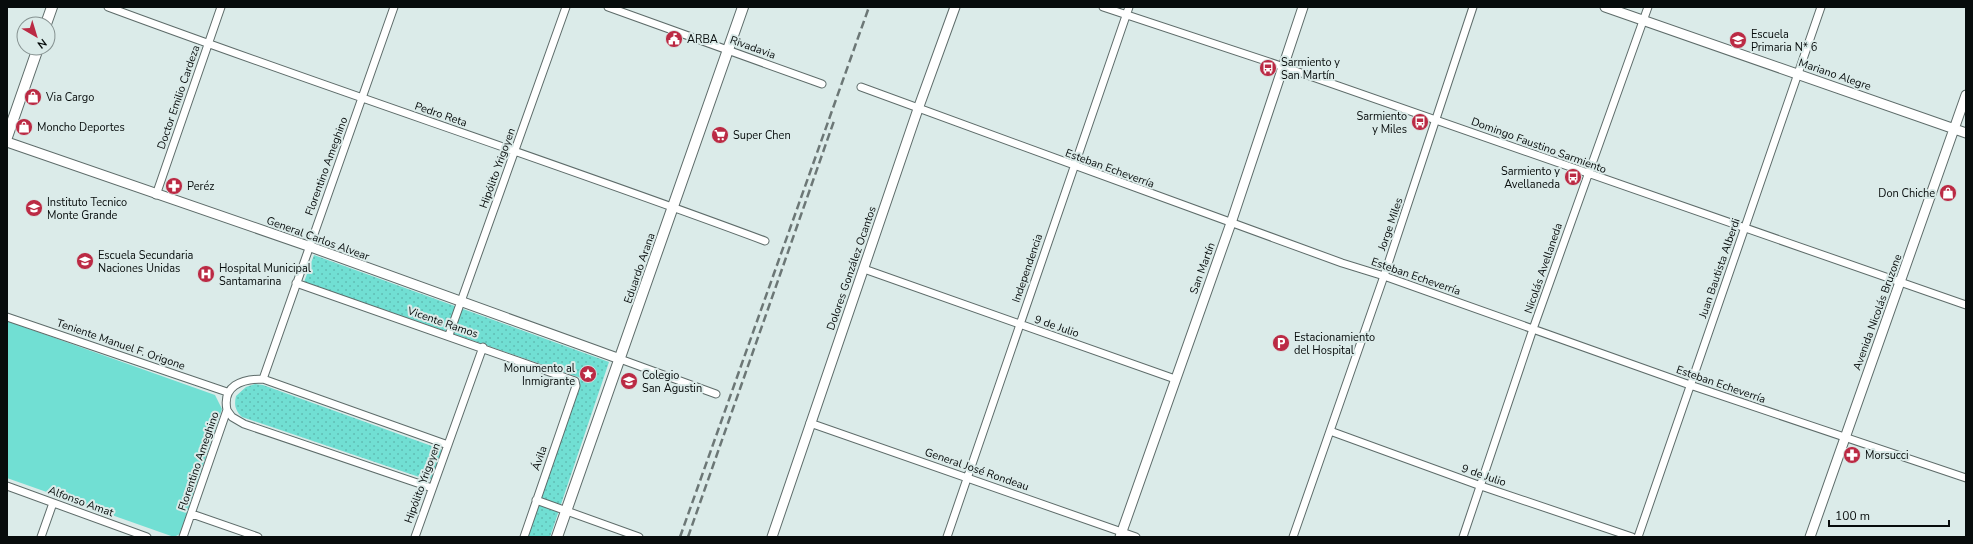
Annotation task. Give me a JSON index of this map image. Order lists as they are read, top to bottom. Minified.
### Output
{"streets":{"main road":["Eduardo Arana"],"street":["Rivadavia","Mariano Alegre","Doctor Emilio Cardeza","Pedro Reta","Domingo Faustino Sarmiento","Florentino Ameghino","Hipólito Yrigoyen","Esteban Echeverría","Jorge Miles","General Carlos Alvear","Dolores González Ocantos","Independencia","San Martín","Nicolás Avellaneda","Juan Bautista Alberdi","Avenida Nicolás Bruzone","Vicente Ramos","9 de Julio","Teniente Manuel F. Origone","Ávila","General José Rondeau","Alfonso Amat"]},"crossings":[["Rivadavia","Eduardo Arana"],["Mariano Alegre","Nicolás Avellaneda"],["Mariano Alegre","Juan Bautista Alberdi"],["Mariano Alegre","Avenida Nicolás Bruzone"],["Doctor Emilio Cardeza","Pedro Reta"],["Doctor Emilio Cardeza","General Carlos Alvear"],["Pedro Reta","Florentino Ameghino"],["Pedro Reta","Hipólito Yrigoyen"],["Pedro Reta","Eduardo Arana"],["Domingo Faustino Sarmiento","Jorge Miles"],["Domingo Faustino Sarmiento","Independencia"],["Domingo Faustino Sarmiento","San Martín"],["Domingo Faustino Sarmiento","Nicolás Avellaneda"],["Domingo Faustino Sarmiento","Juan Bautista Alberdi"],["Domingo Faustino Sarmiento","Avenida Nicolás Bruzone"],["Florentino Ameghino","General Carlos Alvear"],["Florentino Ameghino","Vicente Ramos"],["Florentino Ameghino","Teniente Manuel F. Origone"],["Hipólito Yrigoyen","General Carlos Alvear"],["Hipólito Yrigoyen","Vicente Ramos"],["Esteban Echeverría","Jorge Miles"],["Esteban Echeverría","Dolores González Ocantos"],["Esteban Echeverría","Independencia"],["Esteban Echeverría","San Martín"],["Esteban Echeverría","Nicolás Avellaneda"],["Esteban Echeverría","Juan Bautista Alberdi"],["Esteban Echeverría","Avenida Nicolás Bruzone"],["Jorge Miles","9 de Julio"],["General Carlos Alvear","Eduardo Arana"],["Dolores González Ocantos","9 de Julio"],["Dolores González Ocantos","General José Rondeau"],["Independencia","9 de Julio"],["Independencia","General José Rondeau"],["San Martín","9 de Julio"],["San Martín","General José Rondeau"],["Nicolás Avellaneda","9 de Julio"],["Vicente Ramos","Ávila"]],"places":{"public building":["ARBA"],"school or university":["Escuela Primaria N* 6","Instituto Tecnico Monte Grande","Escuela Secundaria Naciones Unidas","Colegio San Agustin"],"bus stop":["Sarmiento y San Martín","Sarmiento y Miles","Sarmiento y Avellaneda"],"shop":["Via Cargo","Moncho Deportes","Don Chiche"],"supermarket":["Super Chen"],"pharmacy":["Peréz","Morsucci"],"hospital":["Hospital Municipal Santamarina"],"parking":["Estacionamiento del Hospital"],"place":["Monumento al Inmigrante"]},"scale_bar":"100 m","north":"bottom right"}
